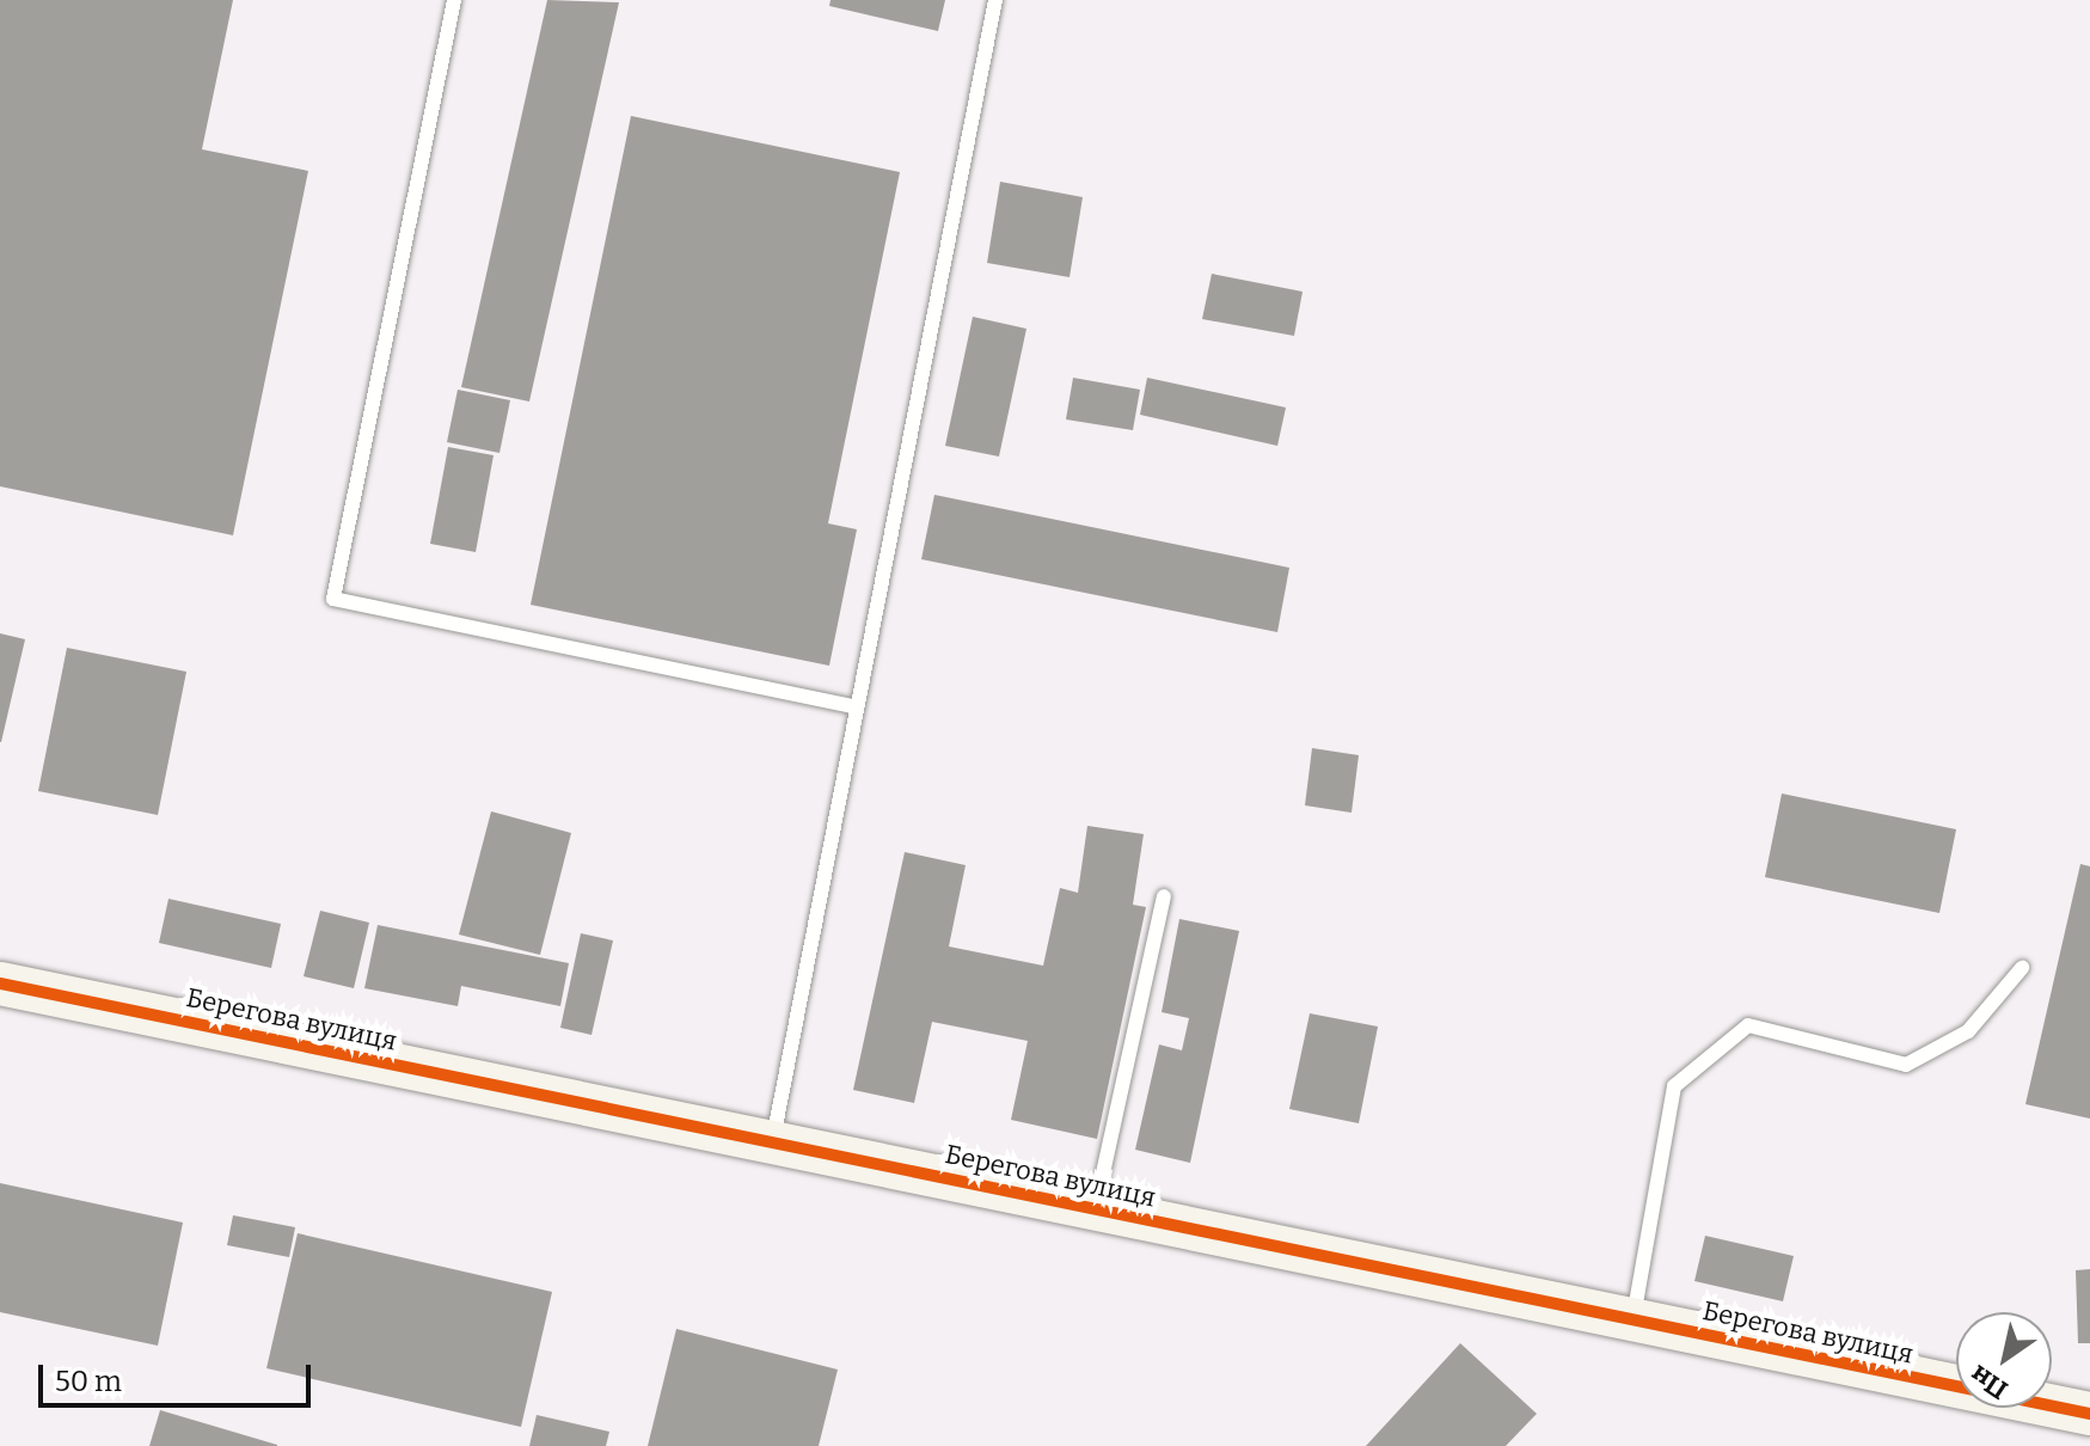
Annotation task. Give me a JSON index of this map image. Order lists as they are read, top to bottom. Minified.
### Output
{"streets":{"street":["Берегова вулиця"]},"scale_bar":"50 m","north":"bottom left"}
